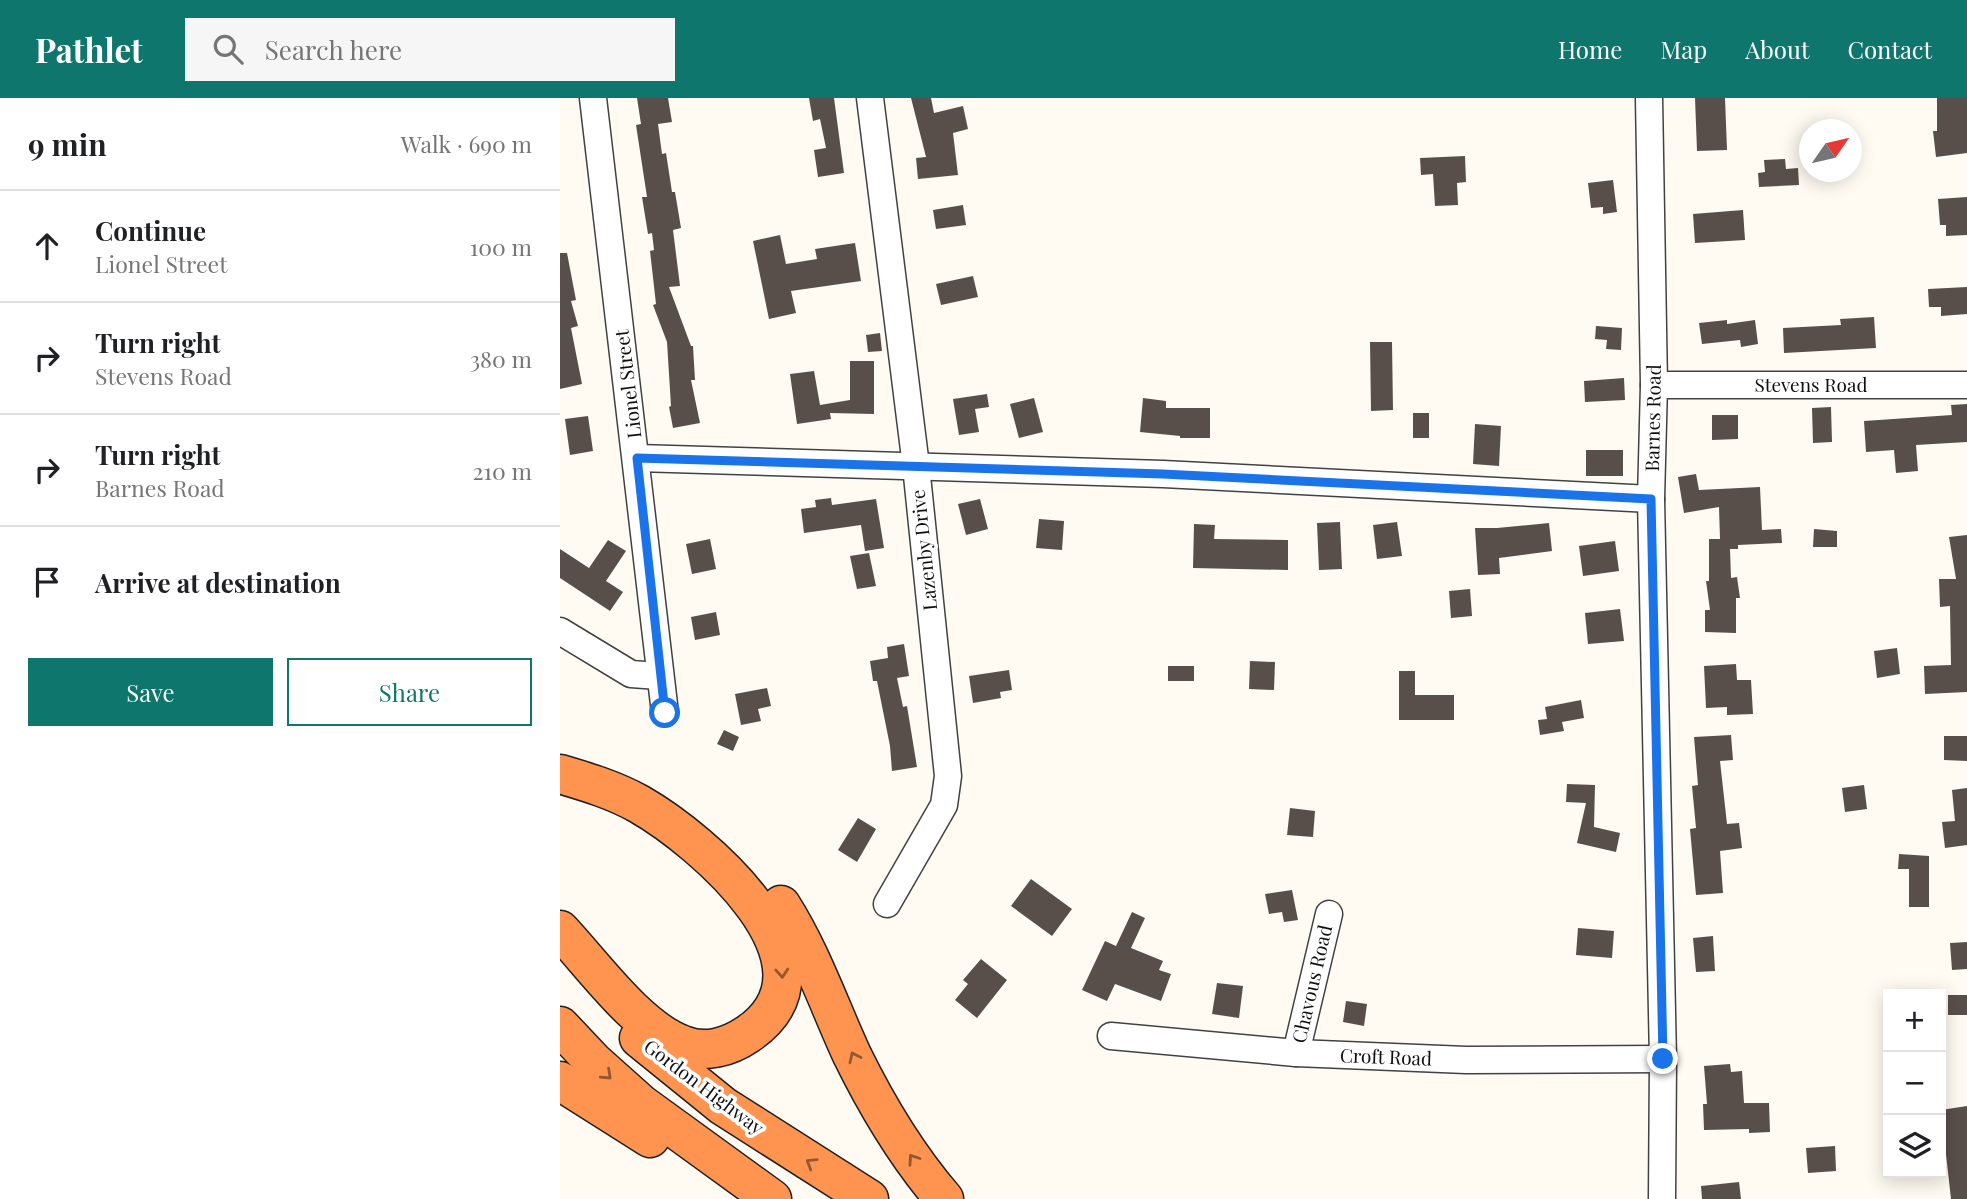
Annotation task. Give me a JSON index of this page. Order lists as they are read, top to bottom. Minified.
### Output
{"streets":{"highway":["Gordon Highway"],"street":["Lionel Street","Stevens Road","Barnes Road","Lazenby Drive","Chavous Road","Croft Road"]},"crossings":[["Stevens Road","Barnes Road"],["Barnes Road","Croft Road"],["Chavous Road","Croft Road"]],"north":"top right","page":{"header":"Pathlet","search":"Search here","nav":["Home","Map","About","Contact"],"heading":["9 min","Walk · 690 m"],"list":[["Continue","Lionel Street","100 m"],["Turn right","Stevens Road","380 m"],["Turn right","Barnes Road","210 m"],"Arrive at destination"],"buttons":["Save","Share"],"map_buttons":["+","−"]}}
